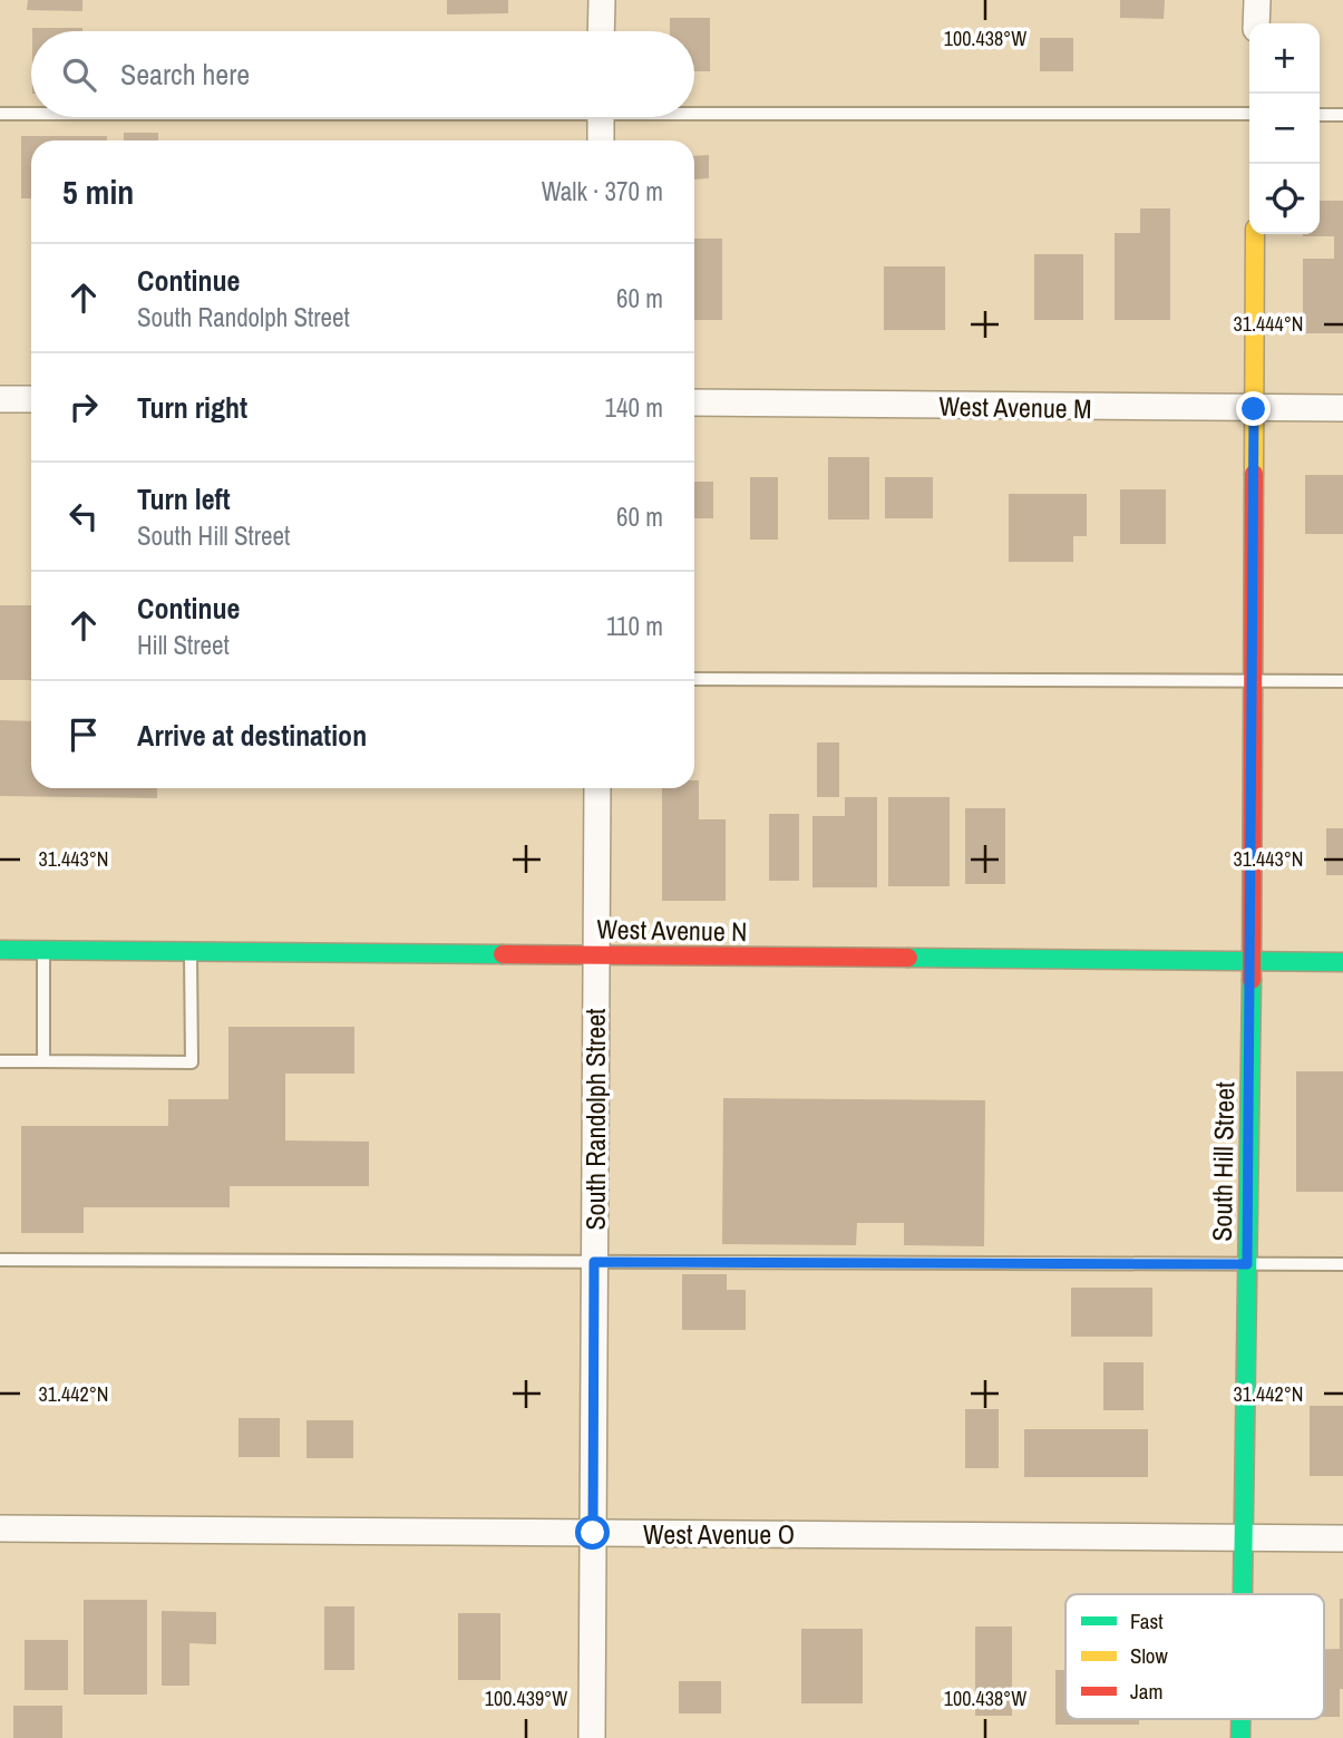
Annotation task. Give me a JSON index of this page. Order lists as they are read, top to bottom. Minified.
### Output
{"streets":{"street":["West Avenue M","West Avenue N","South Randolph Street","South Hill Street","West Avenue O"]},"crossings":[["West Avenue M","South Hill Street"],["West Avenue N","South Randolph Street"],["West Avenue N","South Hill Street"],["South Randolph Street","West Avenue O"],["South Hill Street","West Avenue O"]],"legend":["Fast","Slow","Jam"],"page":{"map_buttons":["+","−"],"search":"Search here","heading":["5 min","Walk · 370 m"],"list":[["Continue","South Randolph Street","60 m"],["Turn right","140 m"],["Turn left","South Hill Street","60 m"],["Continue","Hill Street","110 m"],"Arrive at destination"]},"coordinates":["100.438°W","31.444°N","31.443°N","31.442°N","100.439°W"]}
